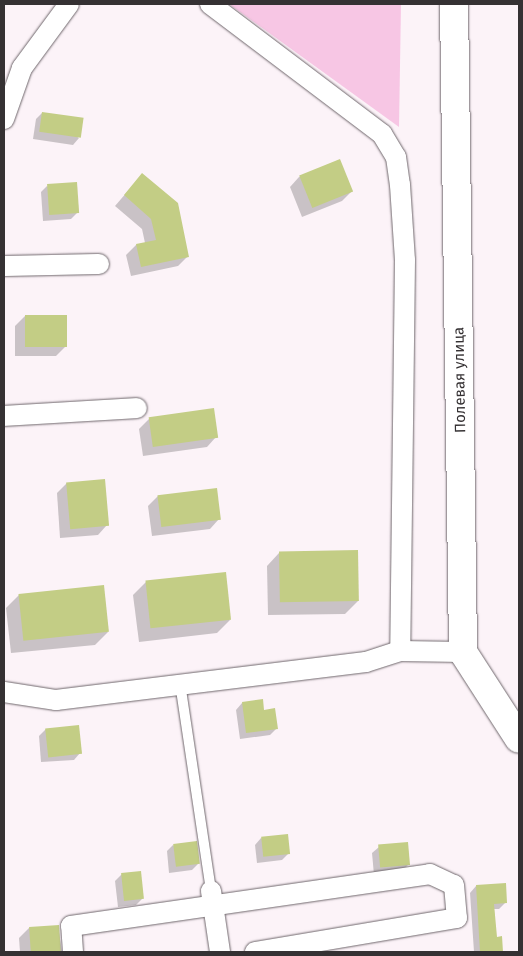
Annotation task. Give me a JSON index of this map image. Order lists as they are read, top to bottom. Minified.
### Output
{"streets":{"street":["Полевая улица"]}}
